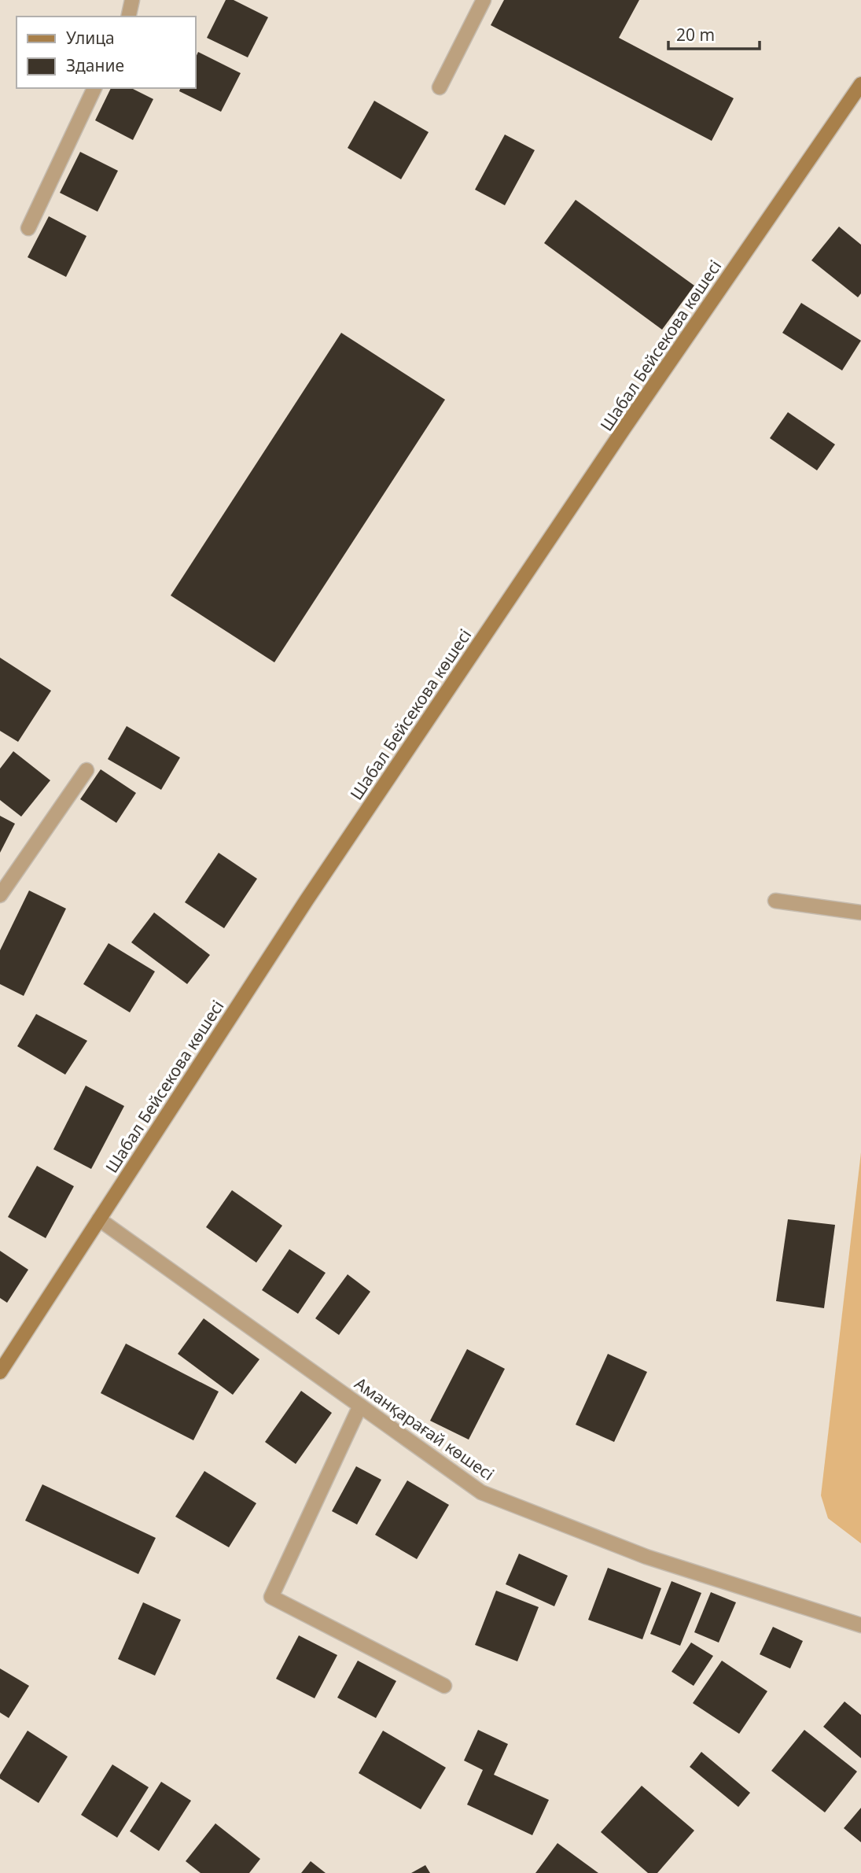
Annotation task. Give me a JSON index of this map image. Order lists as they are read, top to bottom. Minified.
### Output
{"streets":{"main road":["Шабал Бейсекова көшесі"],"street":["Аманқарағай көшесі"]},"crossings":[["Шабал Бейсекова көшесі","Аманқарағай көшесі"]],"legend":["Улица","Здание"],"scale_bar":"20 m"}
